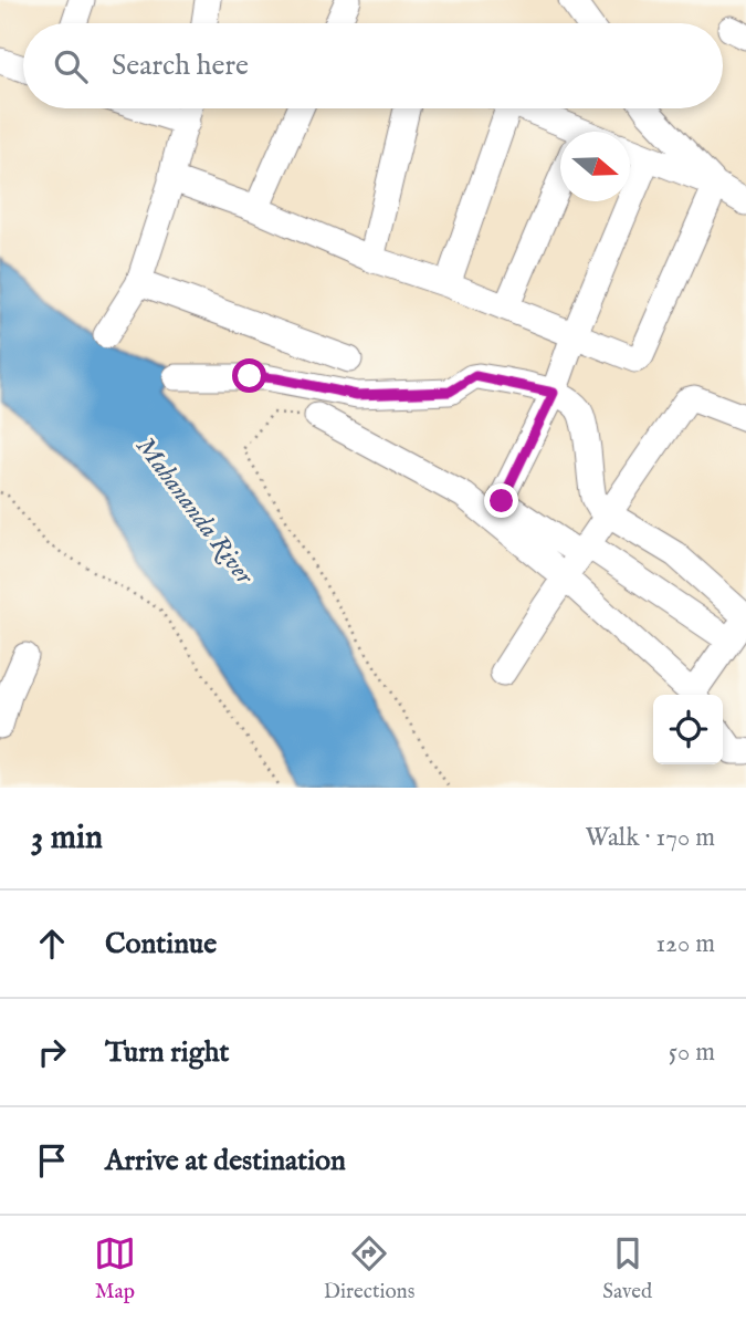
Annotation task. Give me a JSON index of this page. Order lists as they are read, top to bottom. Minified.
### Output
{"water":["Mahananda River"],"north":"right","page":{"search":"Search here","heading":["3 min","Walk · 170 m"],"list":[["Continue","120 m"],["Turn right","50 m"],"Arrive at destination"],"nav":["Map","Directions","Saved"]}}
